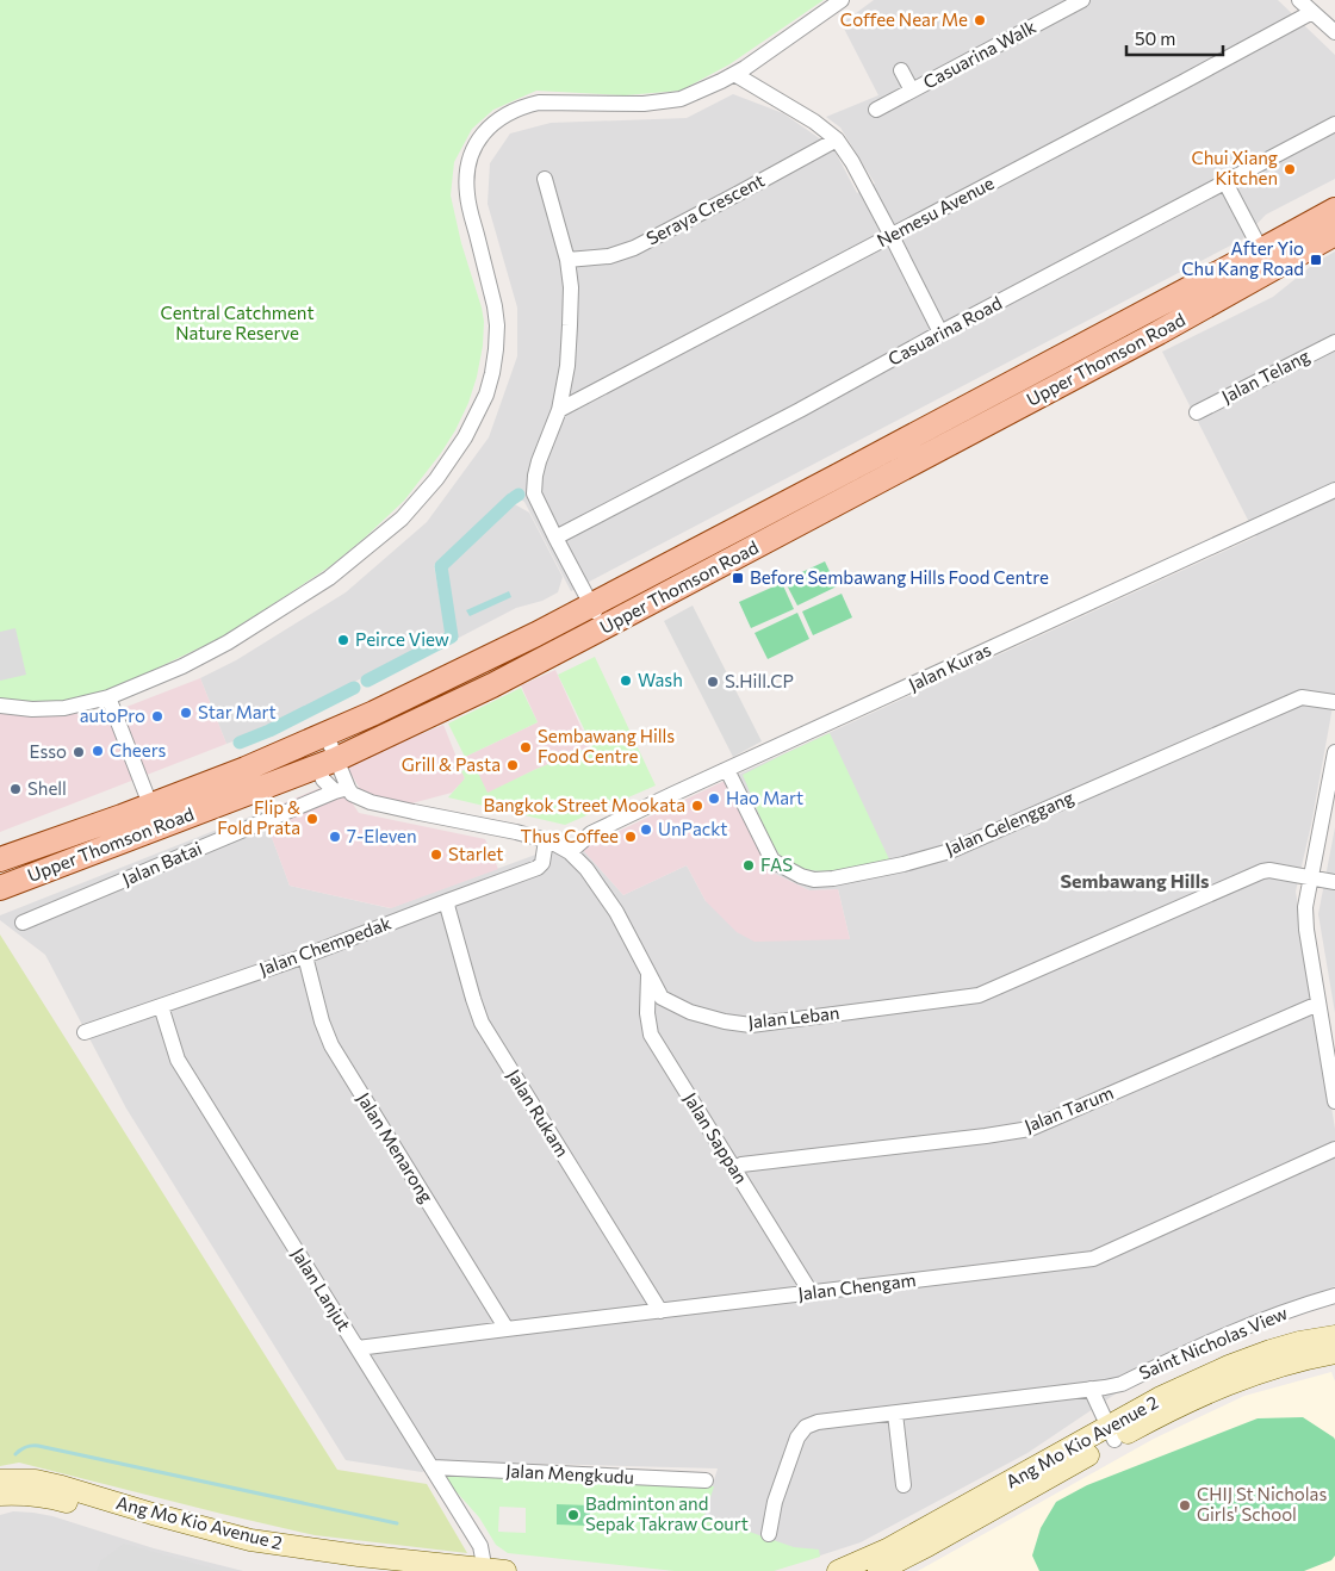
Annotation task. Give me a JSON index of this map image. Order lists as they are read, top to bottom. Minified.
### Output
{"streets":{"main road":["Upper Thomson Road","Ang Mo Kio Avenue 2"],"street":["Casuarina Walk","Seraya Crescent","Nemesu Avenue","Casuarina Road","Jalan Telang","Jalan Kuras","Jalan Gelenggang","Jalan Batai","Jalan Chempedak","Jalan Leban","Jalan Tarum","Jalan Rukam","Jalan Sappan","Jalan Menarong","Jalan Chengam","Jalan Lanjut","Saint Nicholas View","Jalan Mengkudu"]},"crossings":[["Jalan Kuras","Jalan Gelenggang"],["Jalan Kuras","Jalan Leban"],["Jalan Batai","Jalan Leban"],["Jalan Chempedak","Jalan Leban"],["Jalan Chempedak","Jalan Rukam"],["Jalan Chempedak","Jalan Menarong"],["Jalan Chempedak","Jalan Lanjut"],["Jalan Leban","Jalan Sappan"],["Jalan Tarum","Jalan Sappan"],["Jalan Rukam","Jalan Chengam"],["Jalan Sappan","Jalan Chengam"],["Jalan Menarong","Jalan Chengam"],["Jalan Chengam","Jalan Lanjut"],["Jalan Lanjut","Ang Mo Kio Avenue 2"],["Jalan Lanjut","Jalan Mengkudu"]],"districts":["Sembawang Hills"],"parks":["Central Catchment Nature Reserve"],"places":{"other":["Coffee Near Me","Chui Xiang Kitchen","Peirce View","Wash","S.Hill.CP","Star Mart","autoPro","Sembawang Hills Food Centre","Cheers","Esso","Grill & Pasta","Shell","Hao Mart","Bangkok Street Mookata","Flip & Fold Prata","UnPackt","7-Eleven","Thus Coffee","Starlet","FAS","CHIJ St Nicholas Girls' School","Badminton and Sepak Takraw Court"],"transit":["After Yio Chu Kang Road","Before Sembawang Hills Food Centre"]},"scale_bar":"50 m"}
